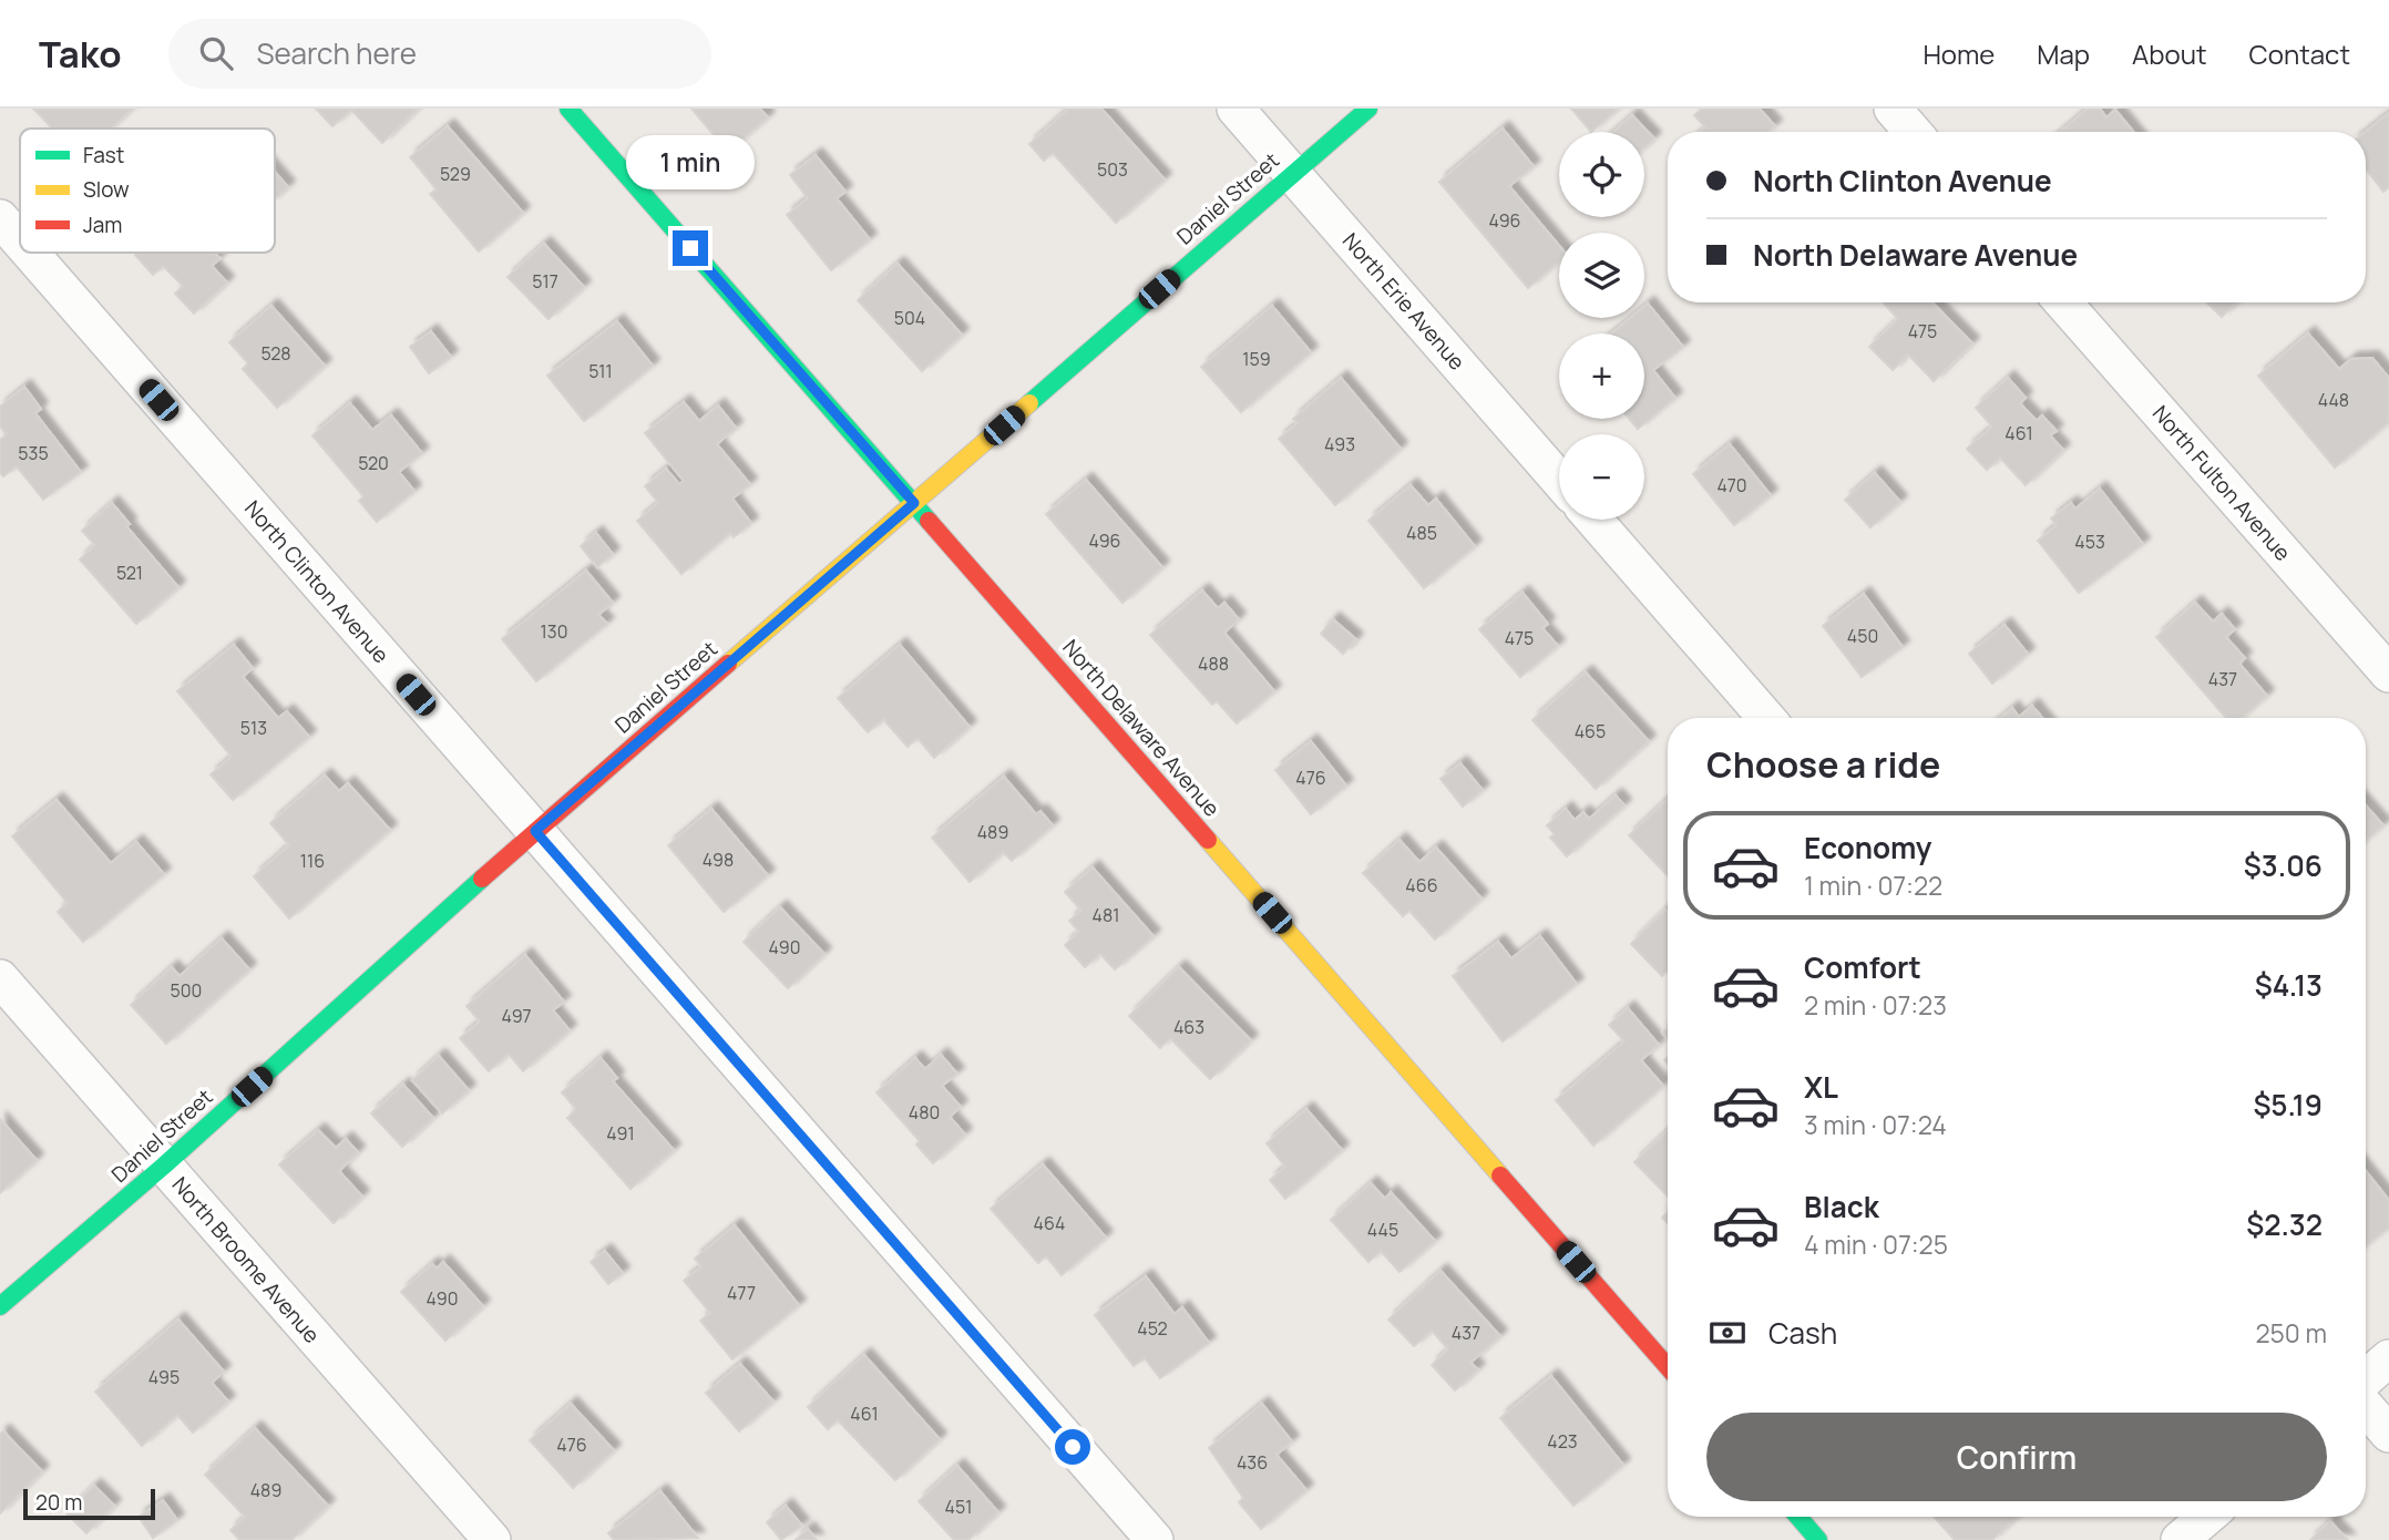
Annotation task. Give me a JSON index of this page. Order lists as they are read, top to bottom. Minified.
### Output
{"streets":{"street":["Daniel Street","North Erie Avenue","North Fulton Avenue","North Clinton Avenue","North Delaware Avenue","North Broome Avenue"]},"crossings":[["Daniel Street","North Erie Avenue"],["Daniel Street","North Clinton Avenue"],["Daniel Street","North Delaware Avenue"],["Daniel Street","North Broome Avenue"]],"house_numbers":["503","529","496","517","504","475","528","159","511","448","461","493","535","520","470","485","496","453","521","130","450","475","488","437","513","465","476","489","498","116","466","481","490","500","497","463","480","491","464","445","477","490","452","437","495","461","423","476","436","489","451"],"legend":["Fast","Slow","Jam"],"scale_bar":"20 m","page":{"header":"Tako","search":"Search here","nav":["Home","Map","About","Contact"],"map_buttons":["+","−"],"banner":["North Clinton Avenue","North Delaware Avenue"],"bubble":"1 min","heading":"Choose a ride","list":[{"name":"Economy","note":"1 min · 07:22","value":"$3.06"},{"name":"Comfort","note":"2 min · 07:23","value":"$4.13"},{"name":"XL","note":"3 min · 07:24","value":"$5.19"},{"name":"Black","note":"4 min · 07:25","value":"$2.32"}],"pay":["Cash","250 m"],"buttons":"Confirm","scale":"20 m"}}
